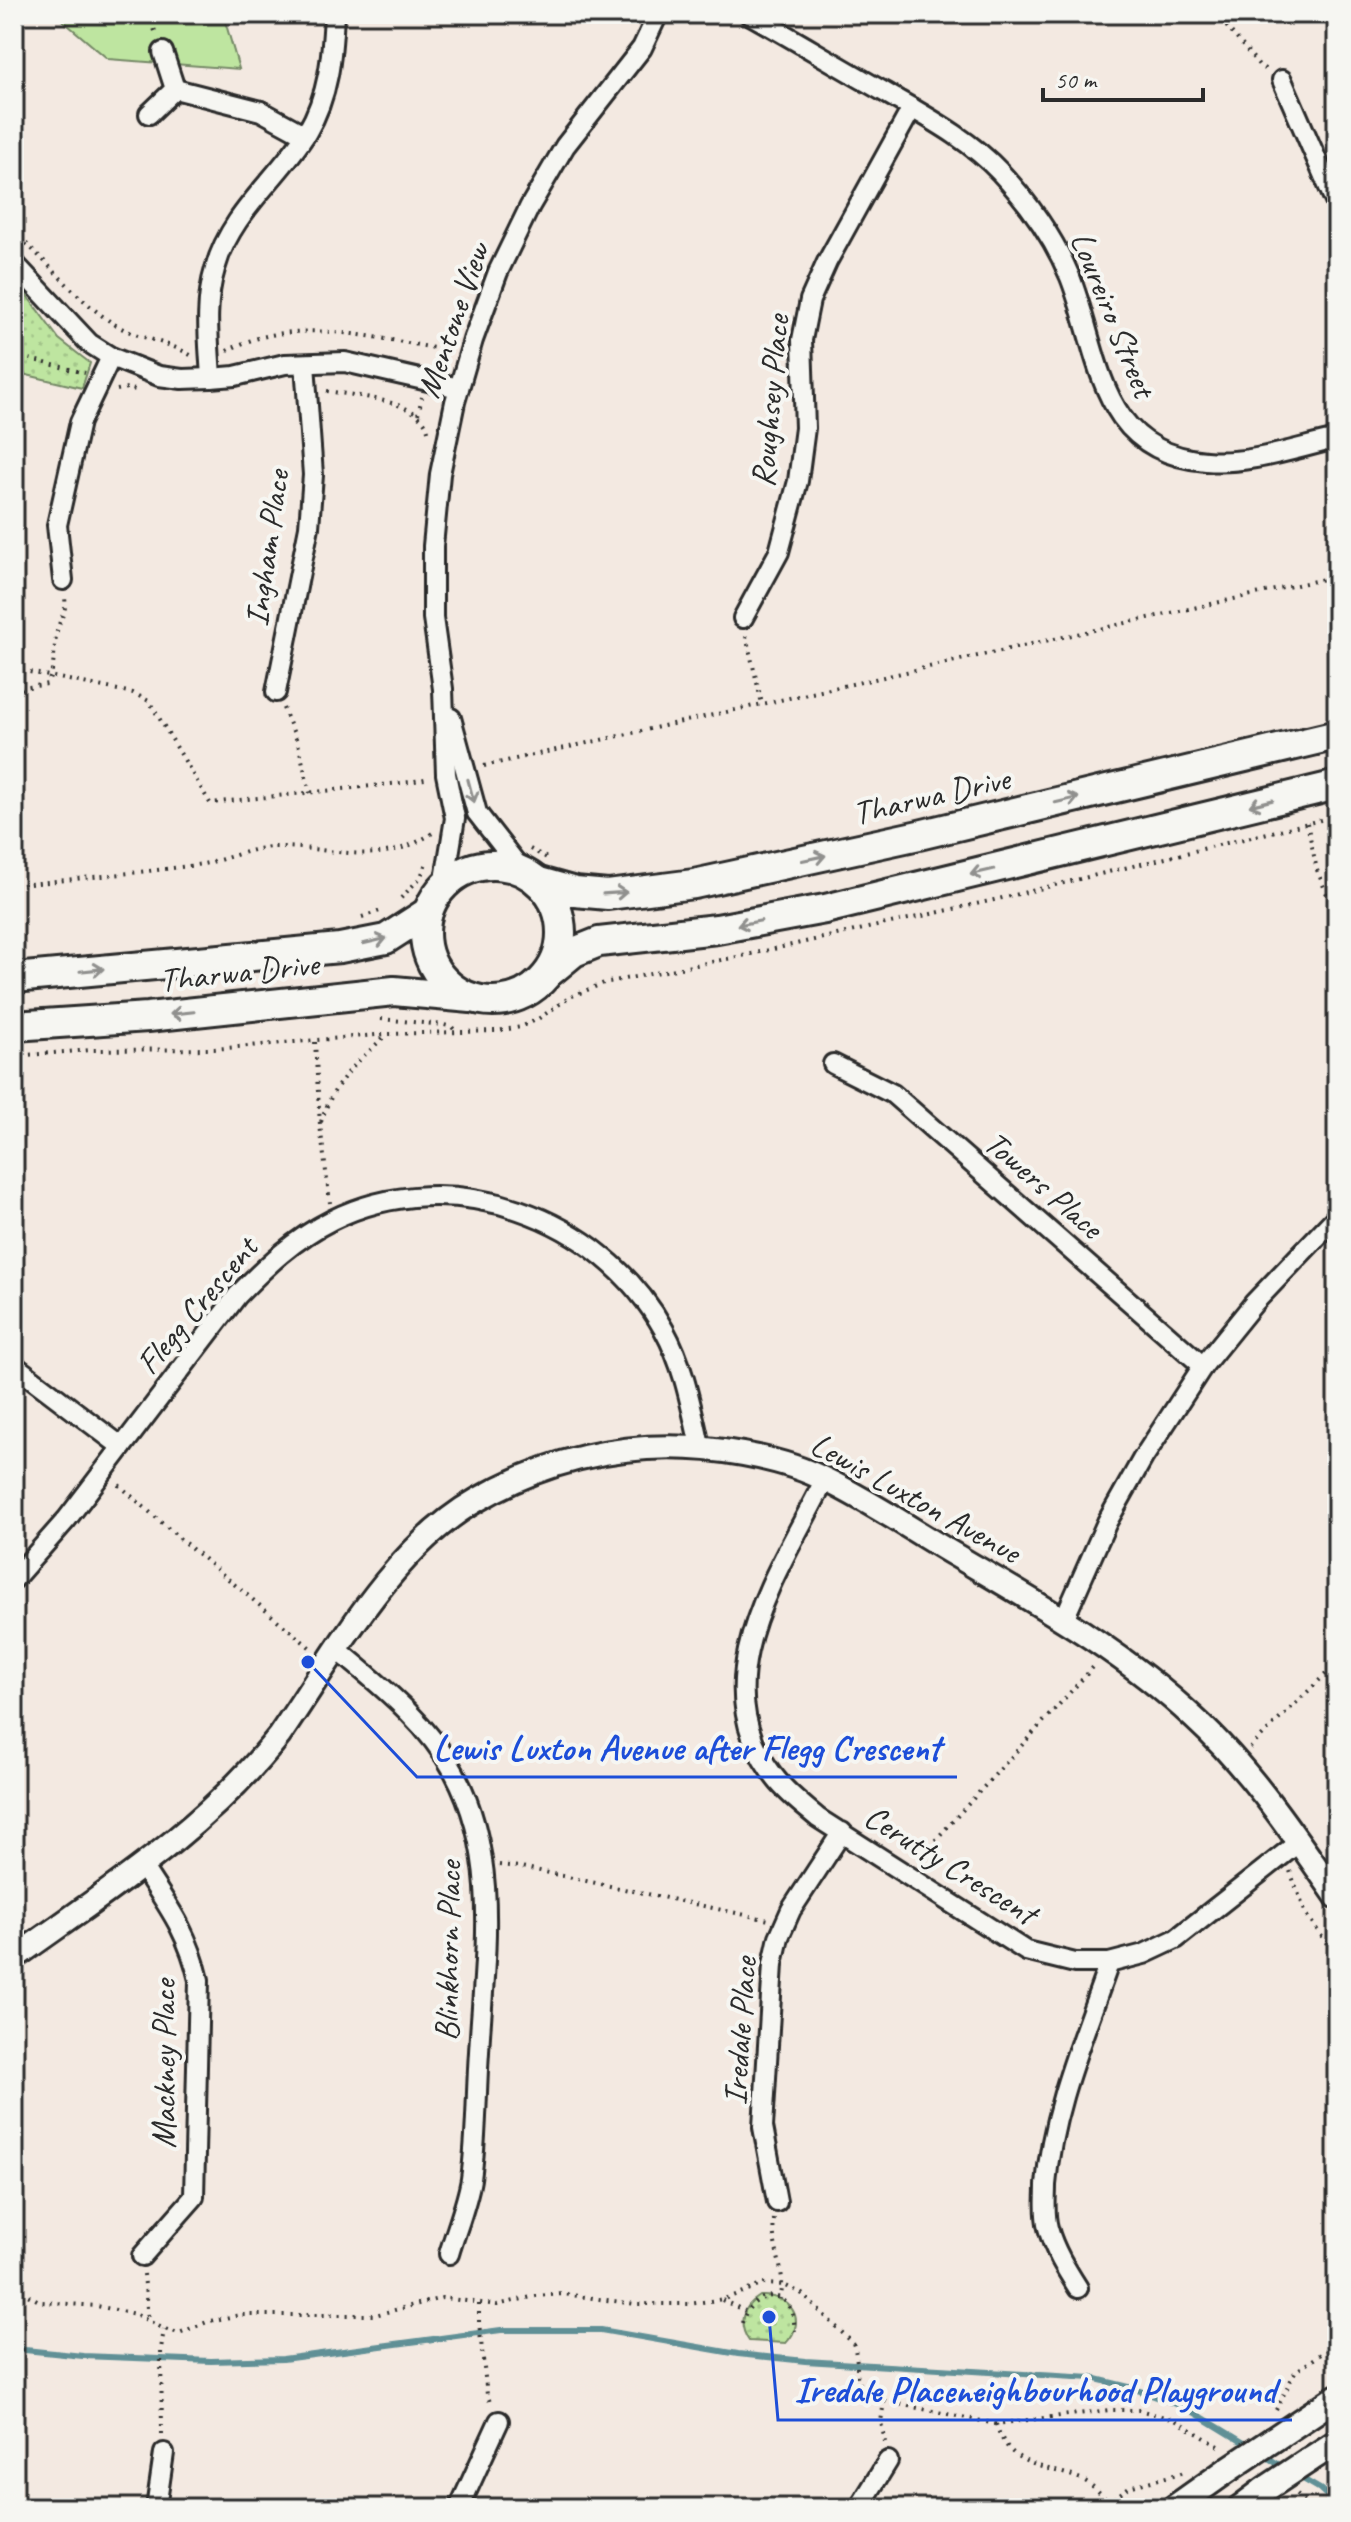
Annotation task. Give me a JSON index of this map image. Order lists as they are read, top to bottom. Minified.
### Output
{"streets":{"main road":["Tharwa Drive"],"street":["Loureiro Street","Mentone View","Roughsey Place","Ingham Place","Towers Place","Flegg Crescent","Lewis Luxton Avenue","Cerutty Crescent","Blinkhorn Place","Iredale Place","Mackney Place"]},"crossings":[["Loureiro Street","Roughsey Place"],["Mentone View","Tharwa Drive"],["Flegg Crescent","Lewis Luxton Avenue"],["Lewis Luxton Avenue","Cerutty Crescent"],["Lewis Luxton Avenue","Blinkhorn Place"],["Lewis Luxton Avenue","Mackney Place"],["Cerutty Crescent","Iredale Place"]],"places":["Lewis Luxton Avenue after Flegg Crescent","Iredale Placeneighbourhood Playground"],"scale_bar":"50 m"}
